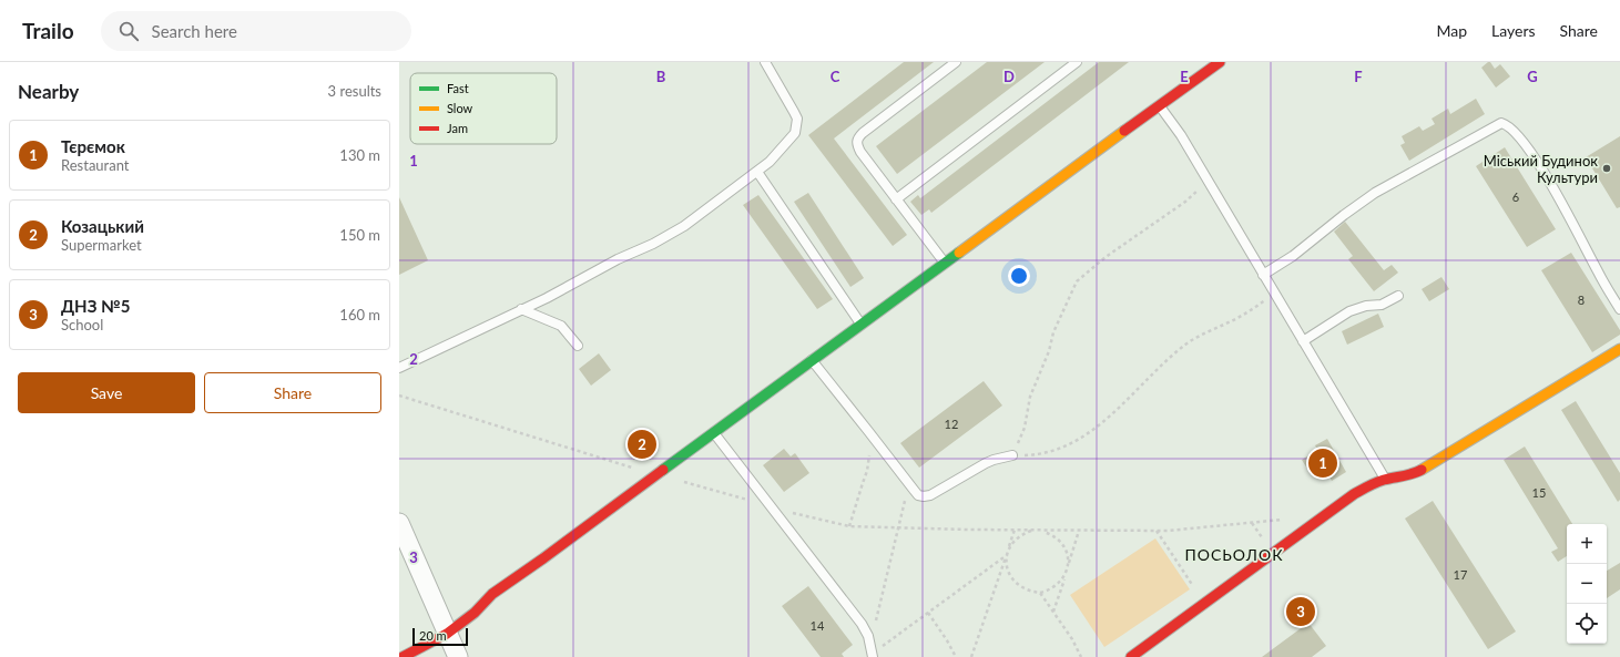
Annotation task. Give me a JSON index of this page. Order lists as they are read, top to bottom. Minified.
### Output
{"districts":["ПОСЬОЛОК"],"places":["Міський Будинок Культури"],"house_numbers":["6","8","12","15","17","14"],"legend":["Fast","Slow","Jam"],"scale_bar":"20 m","page":{"header":"Trailo","search":"Search here","nav":["Map","Layers","Share"],"heading":["Nearby","3 results"],"list":[{"mark":"1","name":"Тєрємок","note":"Restaurant","value":"130 m"},{"mark":"2","name":"Козацький","note":"Supermarket","value":"150 m"},{"mark":"3","name":"ДНЗ №5","note":"School","value":"160 m"}],"buttons":["Save","Share"],"pins":["2","1","3"],"map_buttons":["+","−"],"scale":"20 m"},"grid":{"columns":["B","C","D","E","F","G"],"rows":["1","2","3"]}}
